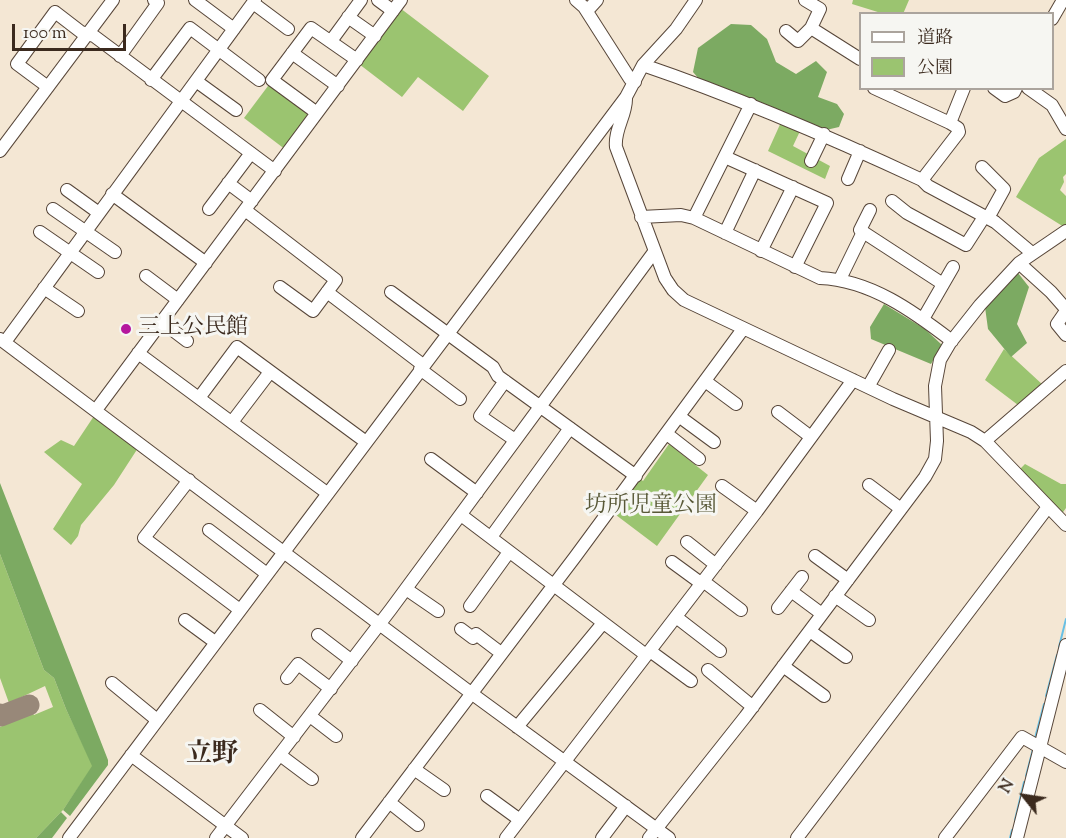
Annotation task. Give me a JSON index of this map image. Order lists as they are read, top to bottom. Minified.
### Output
{"districts":["立野"],"parks":["坊所児童公園"],"places":["三上公民館"],"legend":["道路","公園"],"scale_bar":"100 m","north":"top left"}
